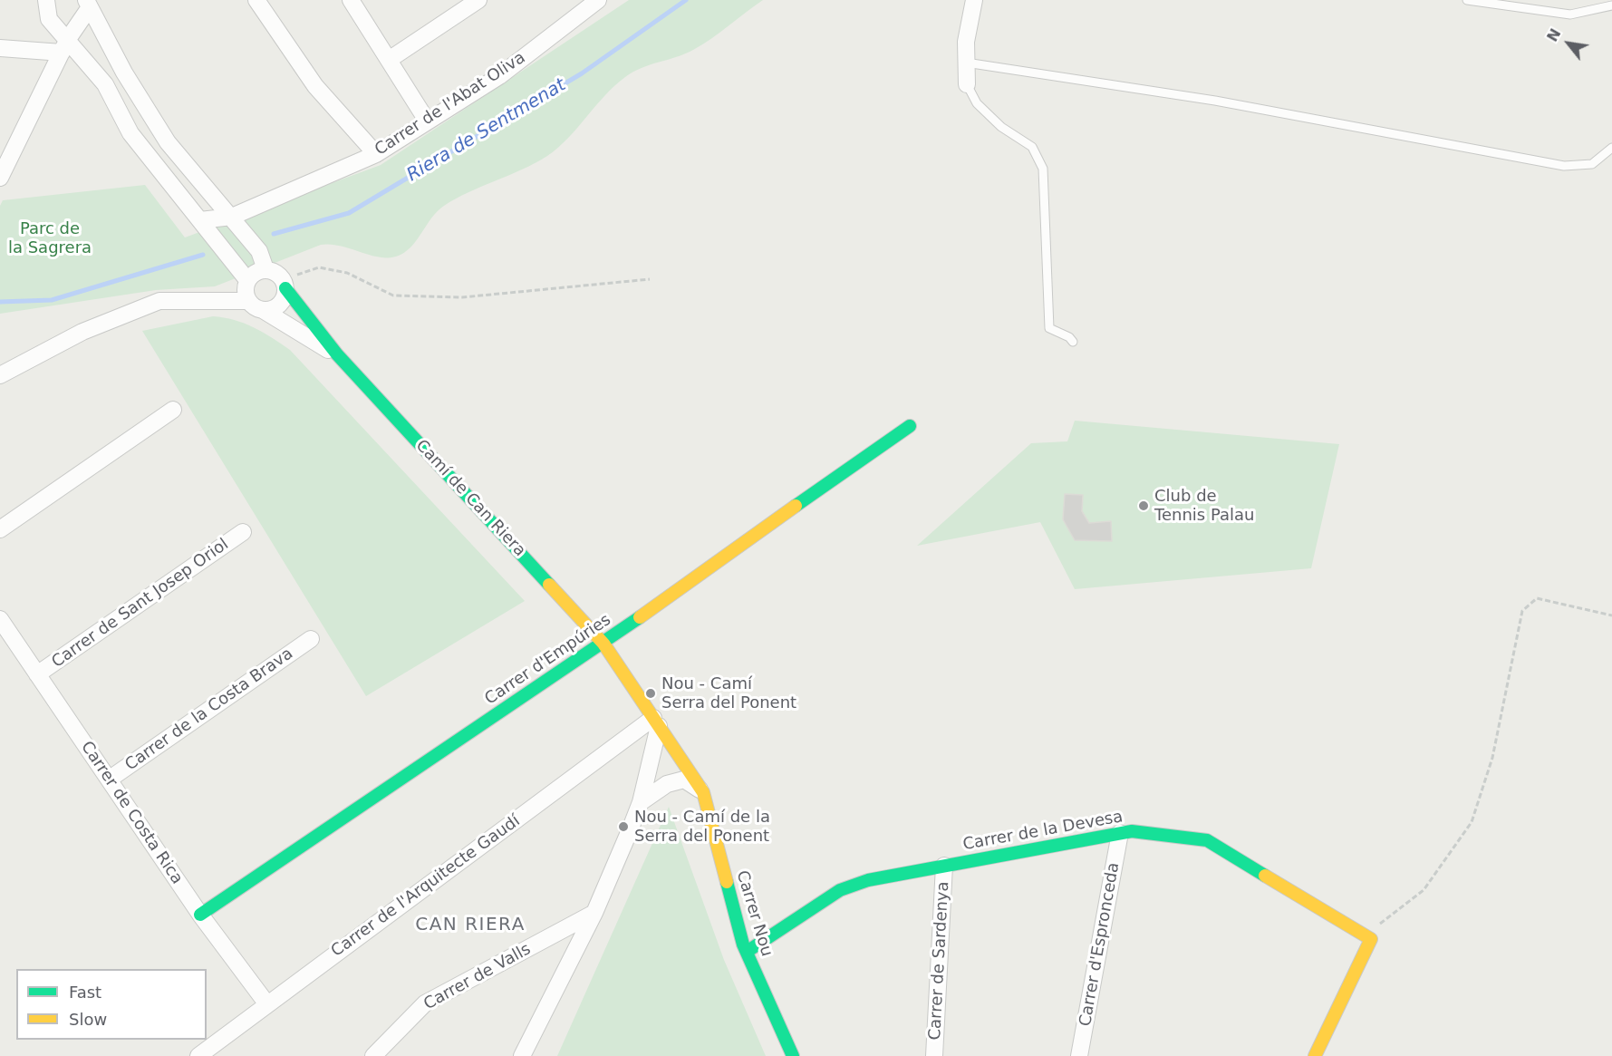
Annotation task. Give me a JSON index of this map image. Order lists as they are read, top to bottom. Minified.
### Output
{"streets":{"street":["Carrer de l'Abat Oliva","Camí de Can Riera","Carrer de Sant Josep Oriol","Carrer d'Empúries","Carrer de la Costa Brava","Carrer de Costa Rica","Carrer de la Devesa","Carrer de l'Arquitecte Gaudí","Carrer Nou","Carrer d'Espronceda","Carrer de Sardenya","Carrer de Valls"]},"crossings":[["Camí de Can Riera","Carrer d'Empúries"],["Camí de Can Riera","Carrer Nou"],["Carrer de Sant Josep Oriol","Carrer de Costa Rica"],["Carrer d'Empúries","Carrer de Costa Rica"],["Carrer d'Empúries","Carrer Nou"],["Carrer de la Costa Brava","Carrer de Costa Rica"],["Carrer de Costa Rica","Carrer de l'Arquitecte Gaudí"],["Carrer de la Devesa","Carrer Nou"],["Carrer de la Devesa","Carrer d'Espronceda"],["Carrer de la Devesa","Carrer de Sardenya"],["Carrer de l'Arquitecte Gaudí","Carrer Nou"]],"districts":["CAN RIERA"],"water":["Riera de Sentmenat"],"parks":["Parc de la Sagrera"],"places":["Club de Tennis Palau","Nou - Camí Serra del Ponent","Nou - Camí de la Serra del Ponent"],"legend":["Fast","Slow"],"north":"top left"}
